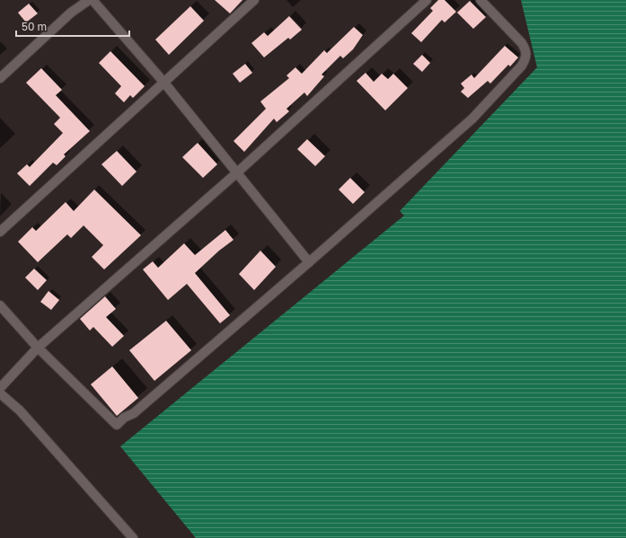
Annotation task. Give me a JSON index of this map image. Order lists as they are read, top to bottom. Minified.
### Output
{"scale_bar":"50 m"}
